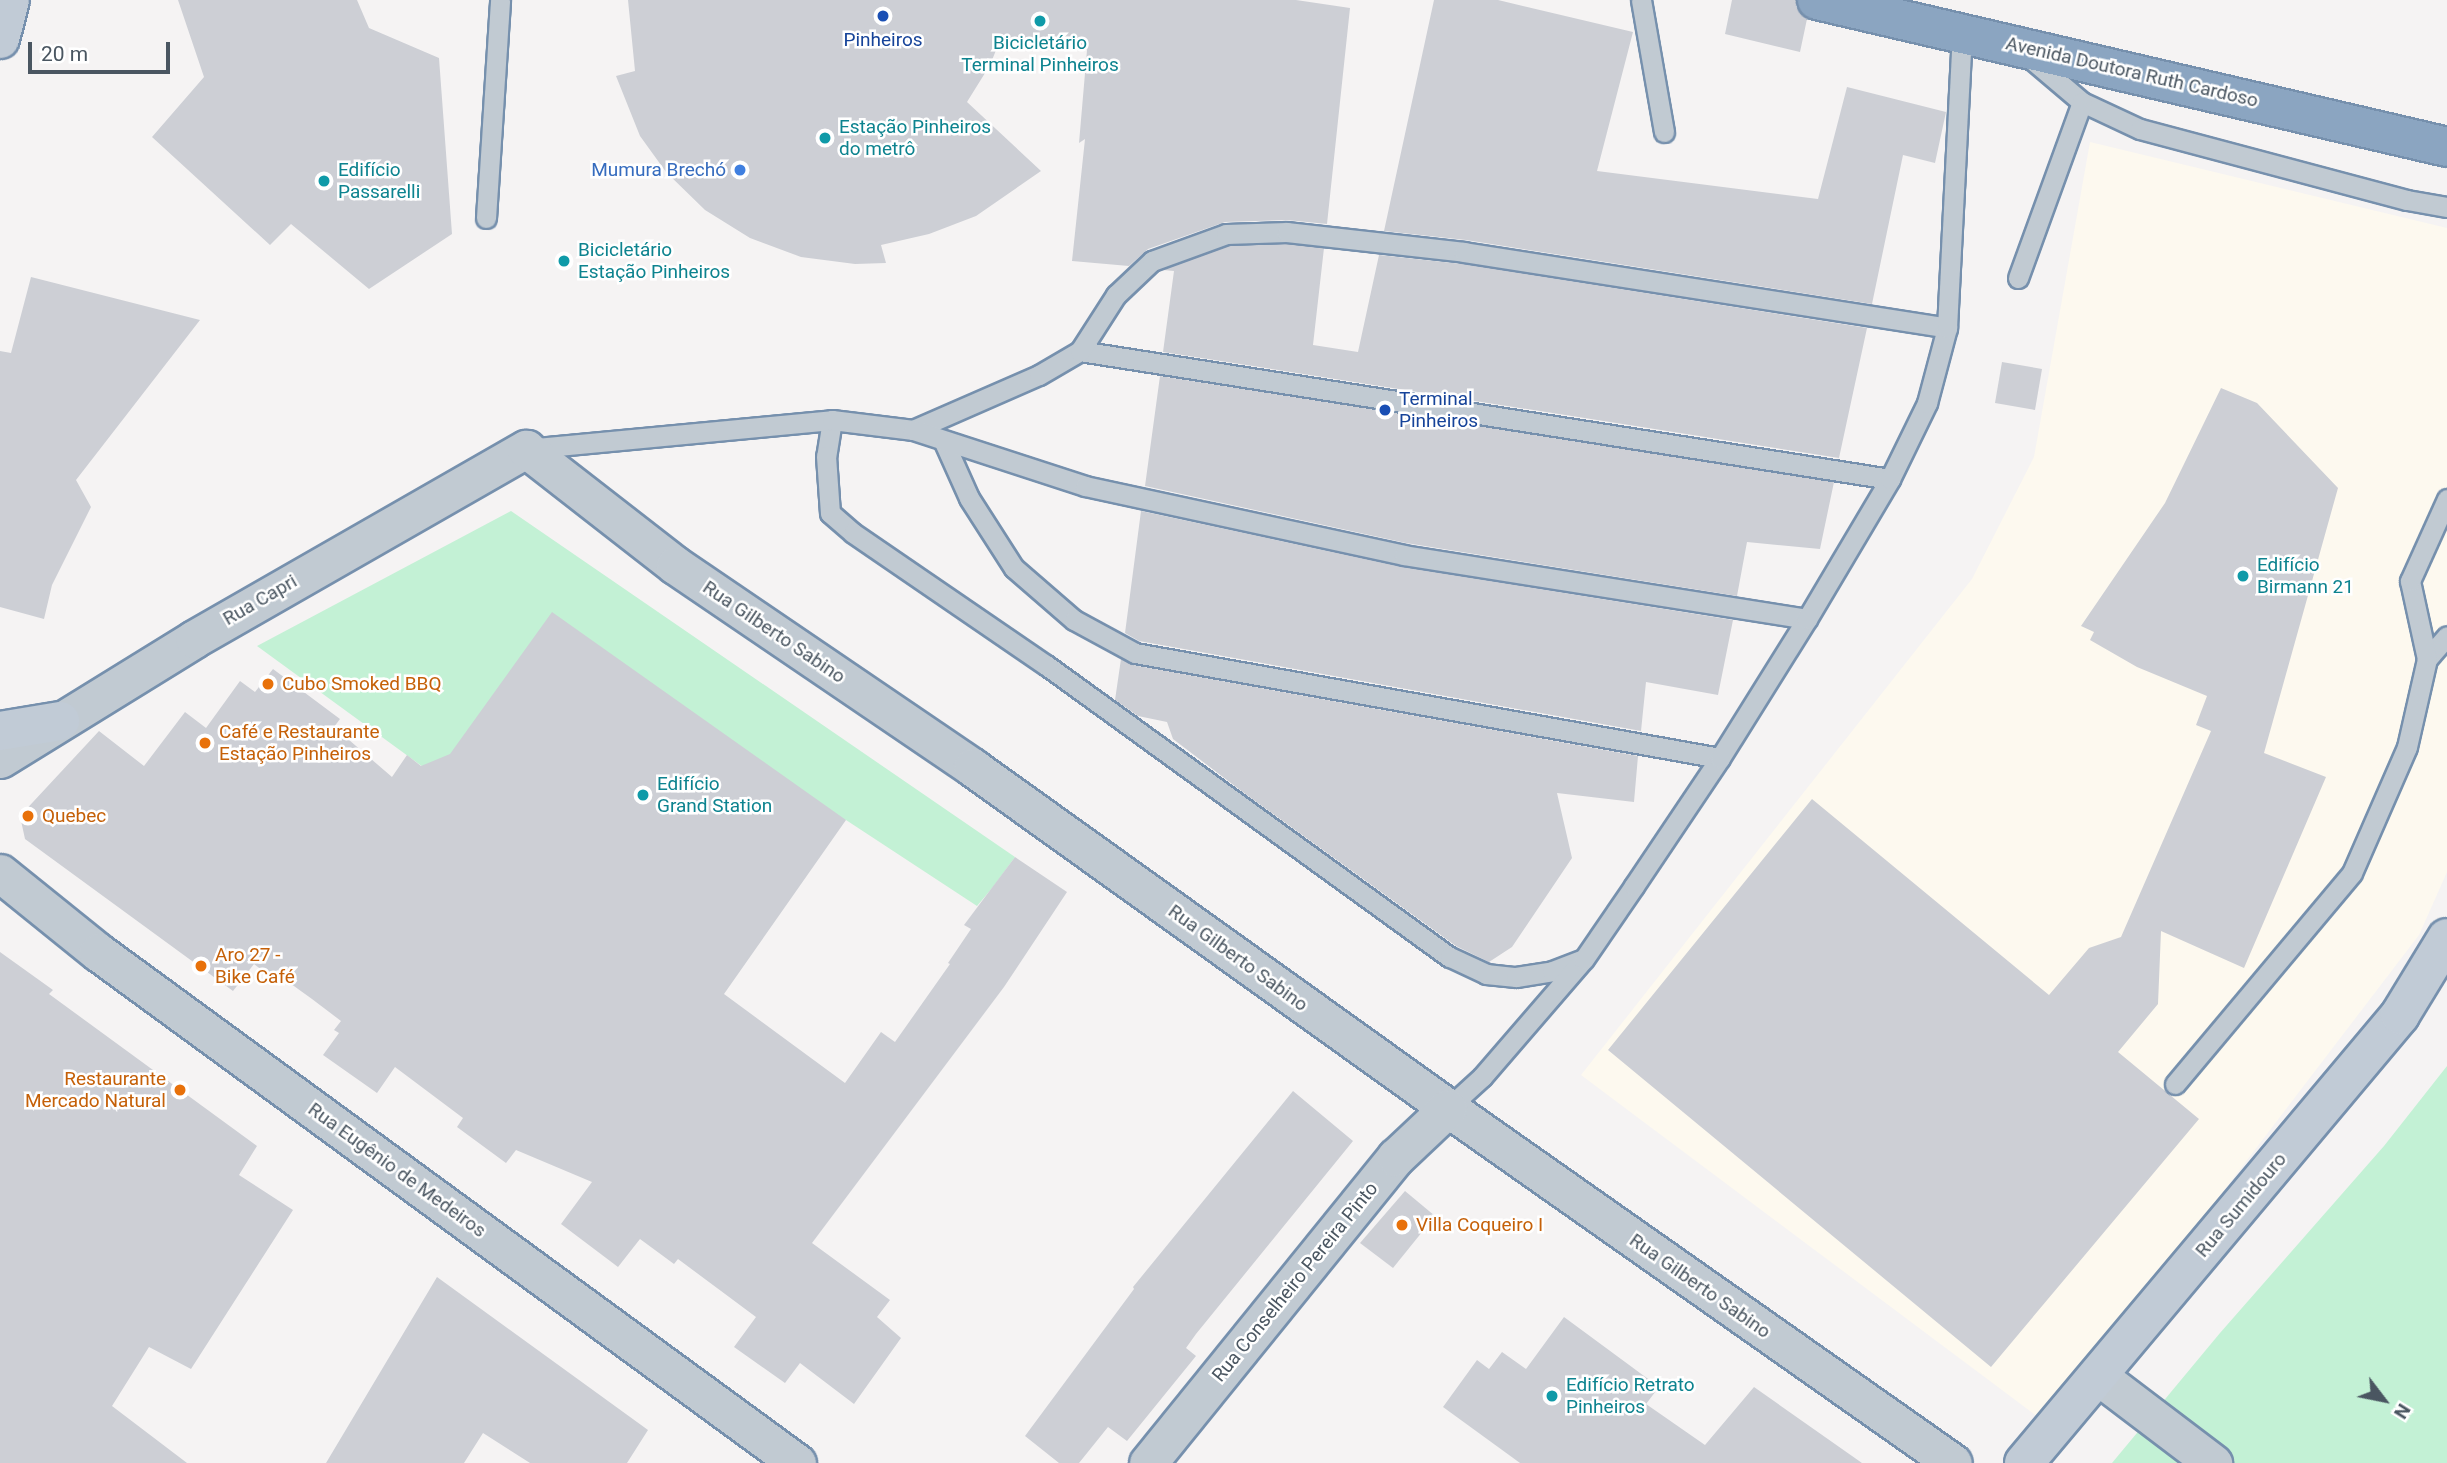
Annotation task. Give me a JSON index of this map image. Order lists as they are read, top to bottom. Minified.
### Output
{"streets":{"highway":["Avenida Doutora Ruth Cardoso"],"main road":["Rua Sumidouro"],"street":["Rua Capri","Rua Gilberto Sabino","Rua Eugênio de Medeiros","Rua Conselheiro Pereira Pinto"]},"crossings":[["Rua Capri","Rua Gilberto Sabino"],["Rua Gilberto Sabino","Rua Conselheiro Pereira Pinto"]],"places":["Pinheiros","Bicicletário Terminal Pinheiros","Estação Pinheiros do metrô","Mumura Brechó","Edifício Passarelli","Bicicletário Estação Pinheiros","Terminal Pinheiros","Edifício Birmann 21","Cubo Smoked BBQ","Café e Restaurante Estação Pinheiros","Edifício Grand Station","Quebec","Aro 27 - Bike Café","Restaurante Mercado Natural","Villa Coqueiro I","Edifício Retrato Pinheiros"],"scale_bar":"20 m","north":"bottom right"}
